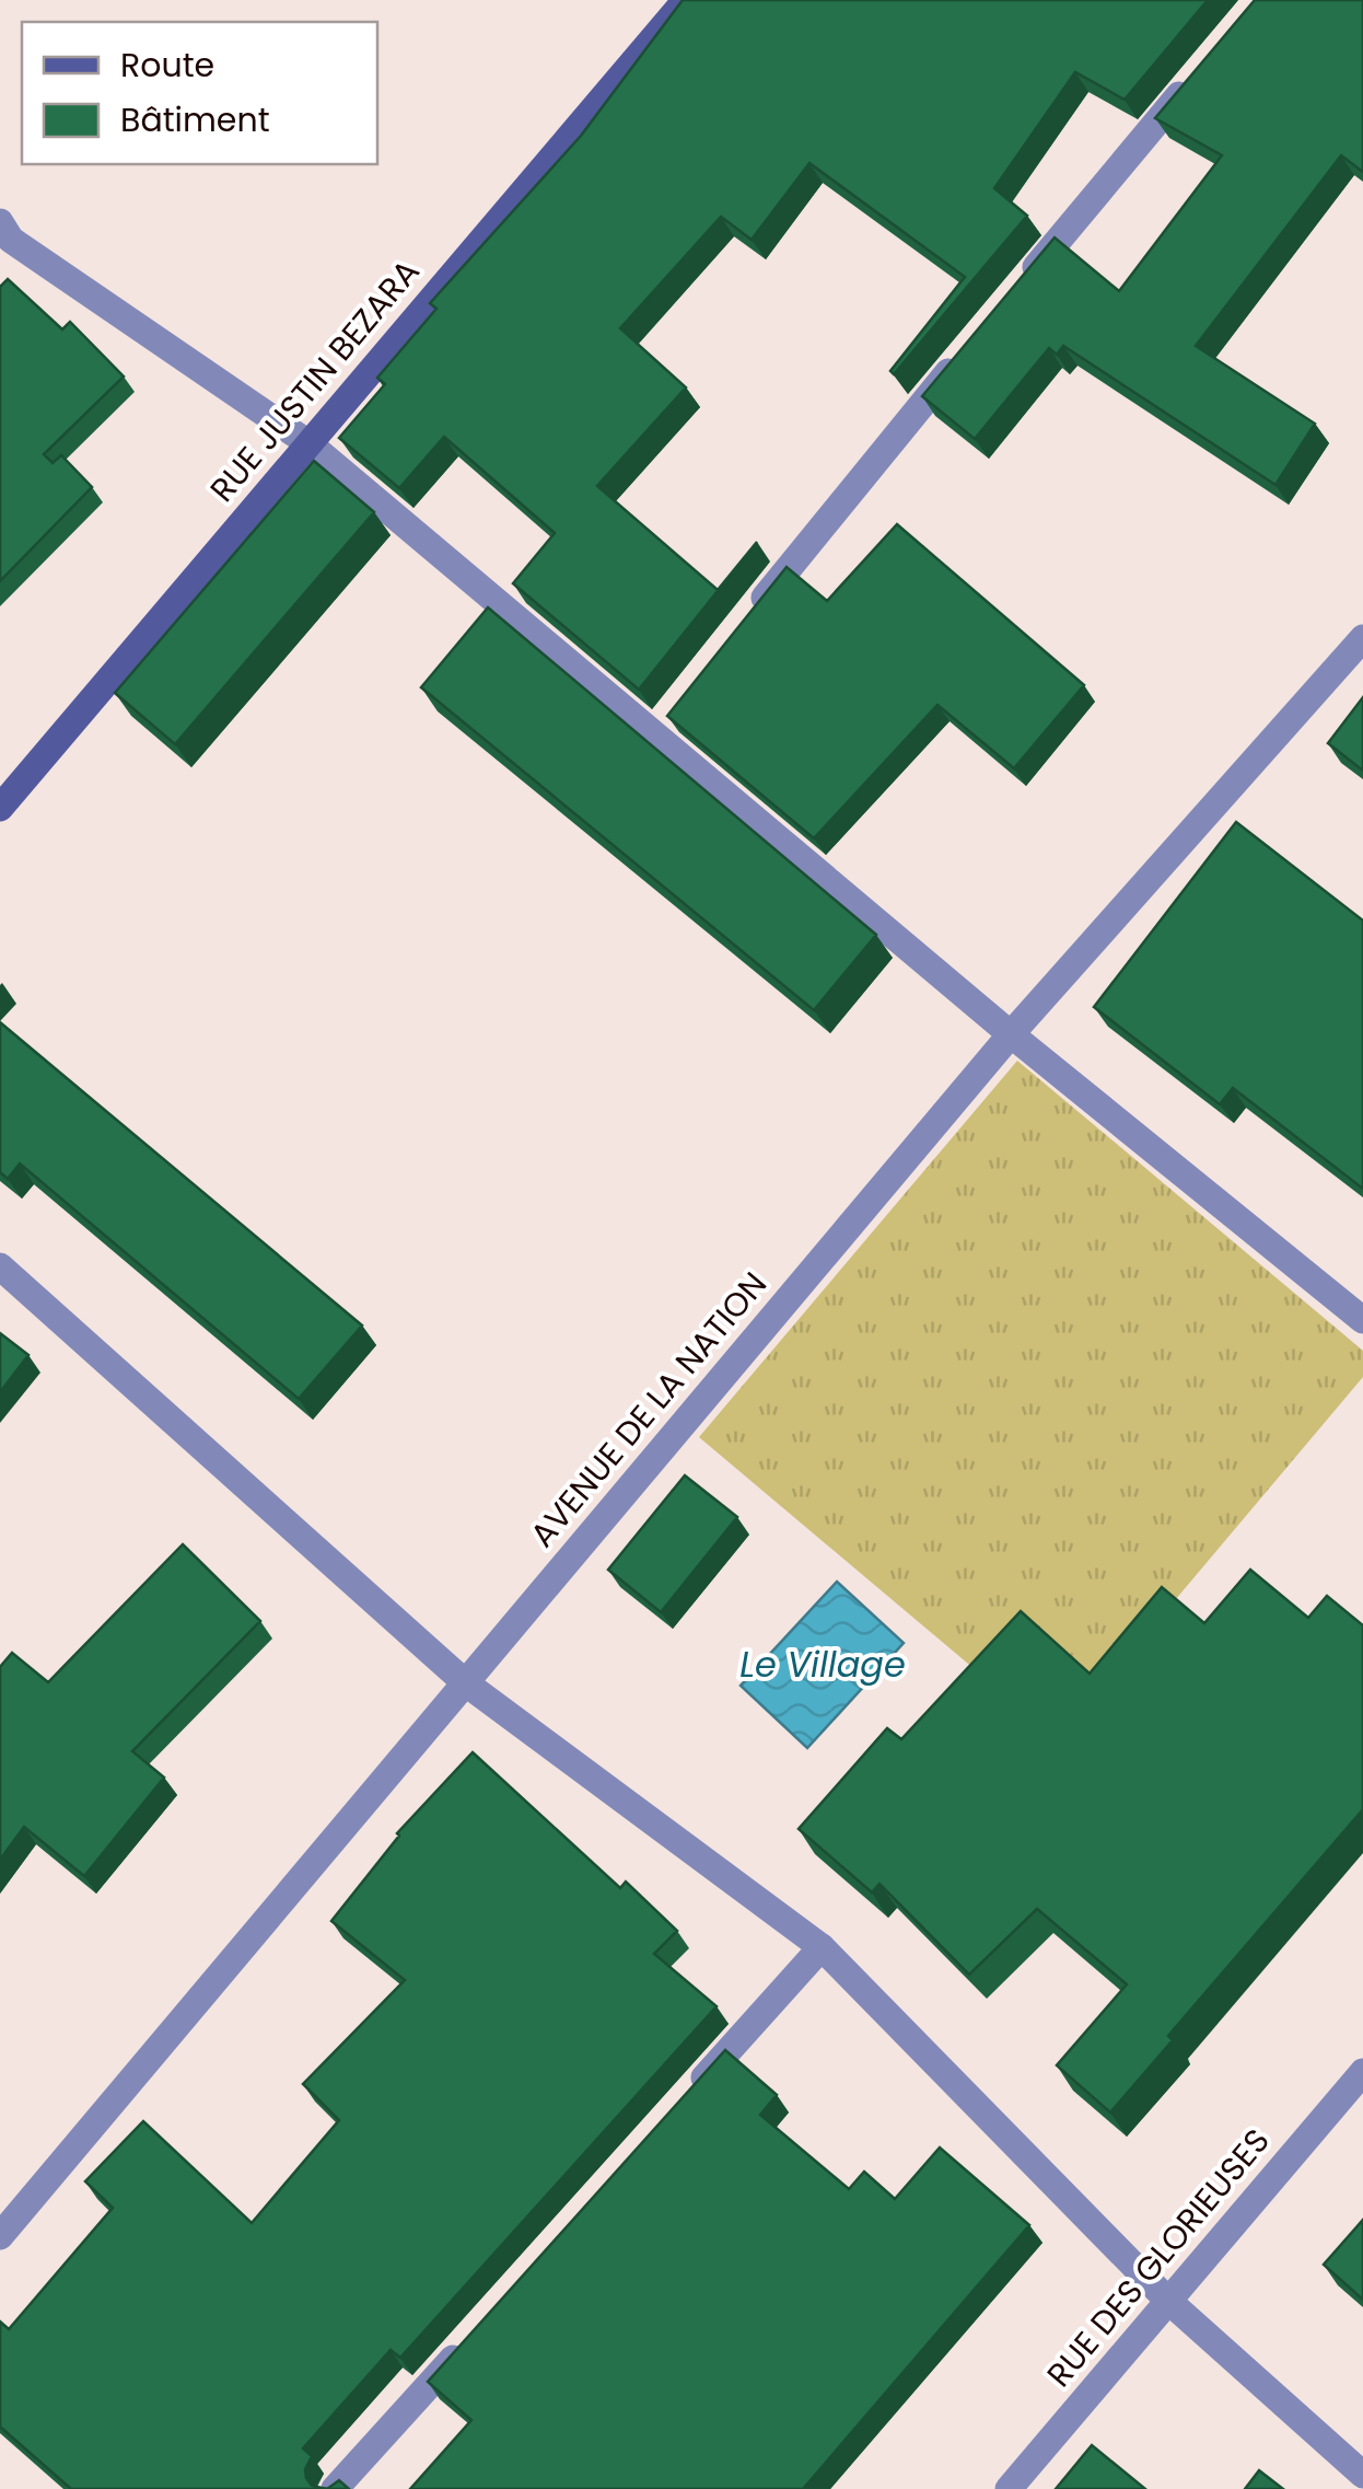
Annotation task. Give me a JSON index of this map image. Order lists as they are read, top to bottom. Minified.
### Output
{"streets":{"main road":["RUE JUSTIN BEZARA"],"street":["AVENUE DE LA NATION","RUE DES GLORIEUSES"]},"water":["Le Village"],"legend":["Route","Bâtiment"]}
